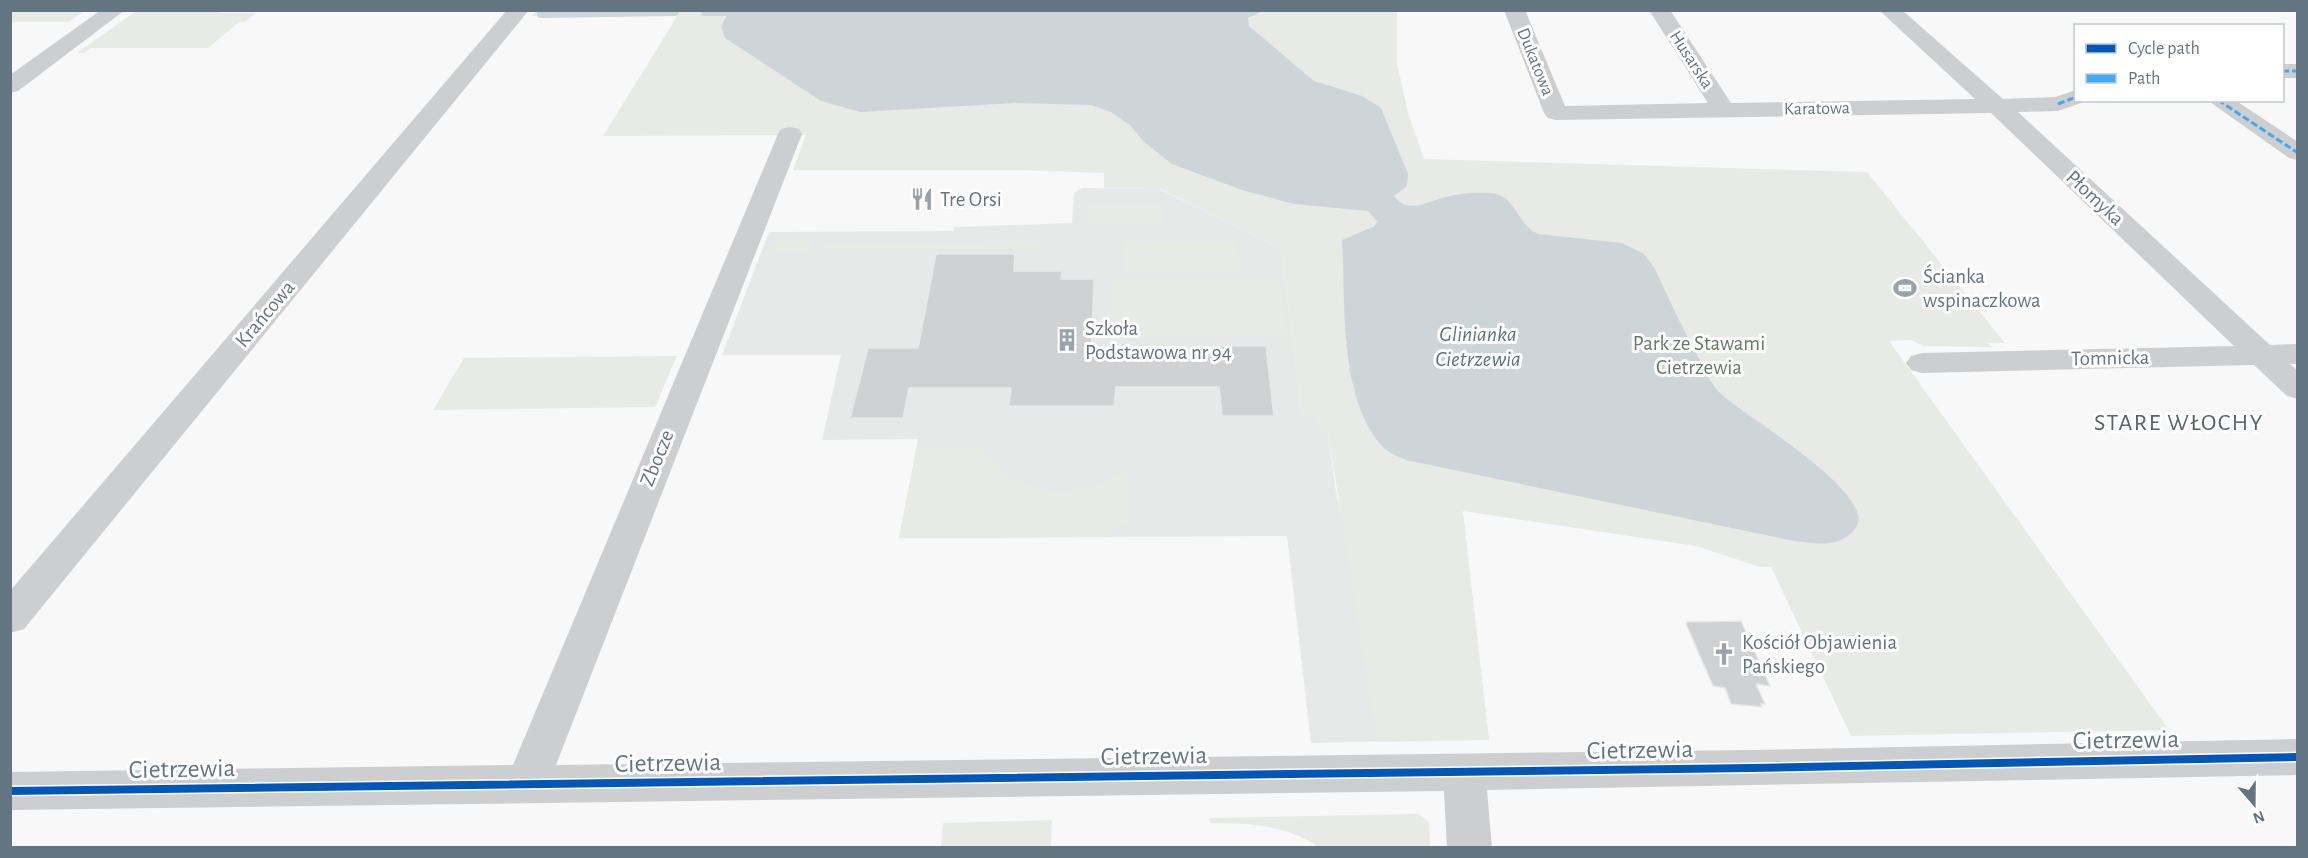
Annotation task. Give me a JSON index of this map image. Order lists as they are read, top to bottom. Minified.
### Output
{"streets":{"street":["Husarska","Dukatowa","Karatowa","Płomyka","Krańcowa","Tomnicka","Zbocze","Cietrzewia"]},"crossings":[["Husarska","Karatowa"],["Dukatowa","Karatowa"],["Karatowa","Płomyka"],["Płomyka","Tomnicka"],["Zbocze","Cietrzewia"]],"districts":["STARE WŁOCHY"],"water":["Glinianka Cietrzewia"],"parks":["Park ze Stawami Cietrzewia"],"places":{"restaurant":["Tre Orsi"],"sports":["Ścianka wspinaczkowa"],"building":["Szkoła Podstawowa nr 94"],"church":["Kościół Objawienia Pańskiego"]},"legend":["Cycle path","Path"],"north":"bottom"}
